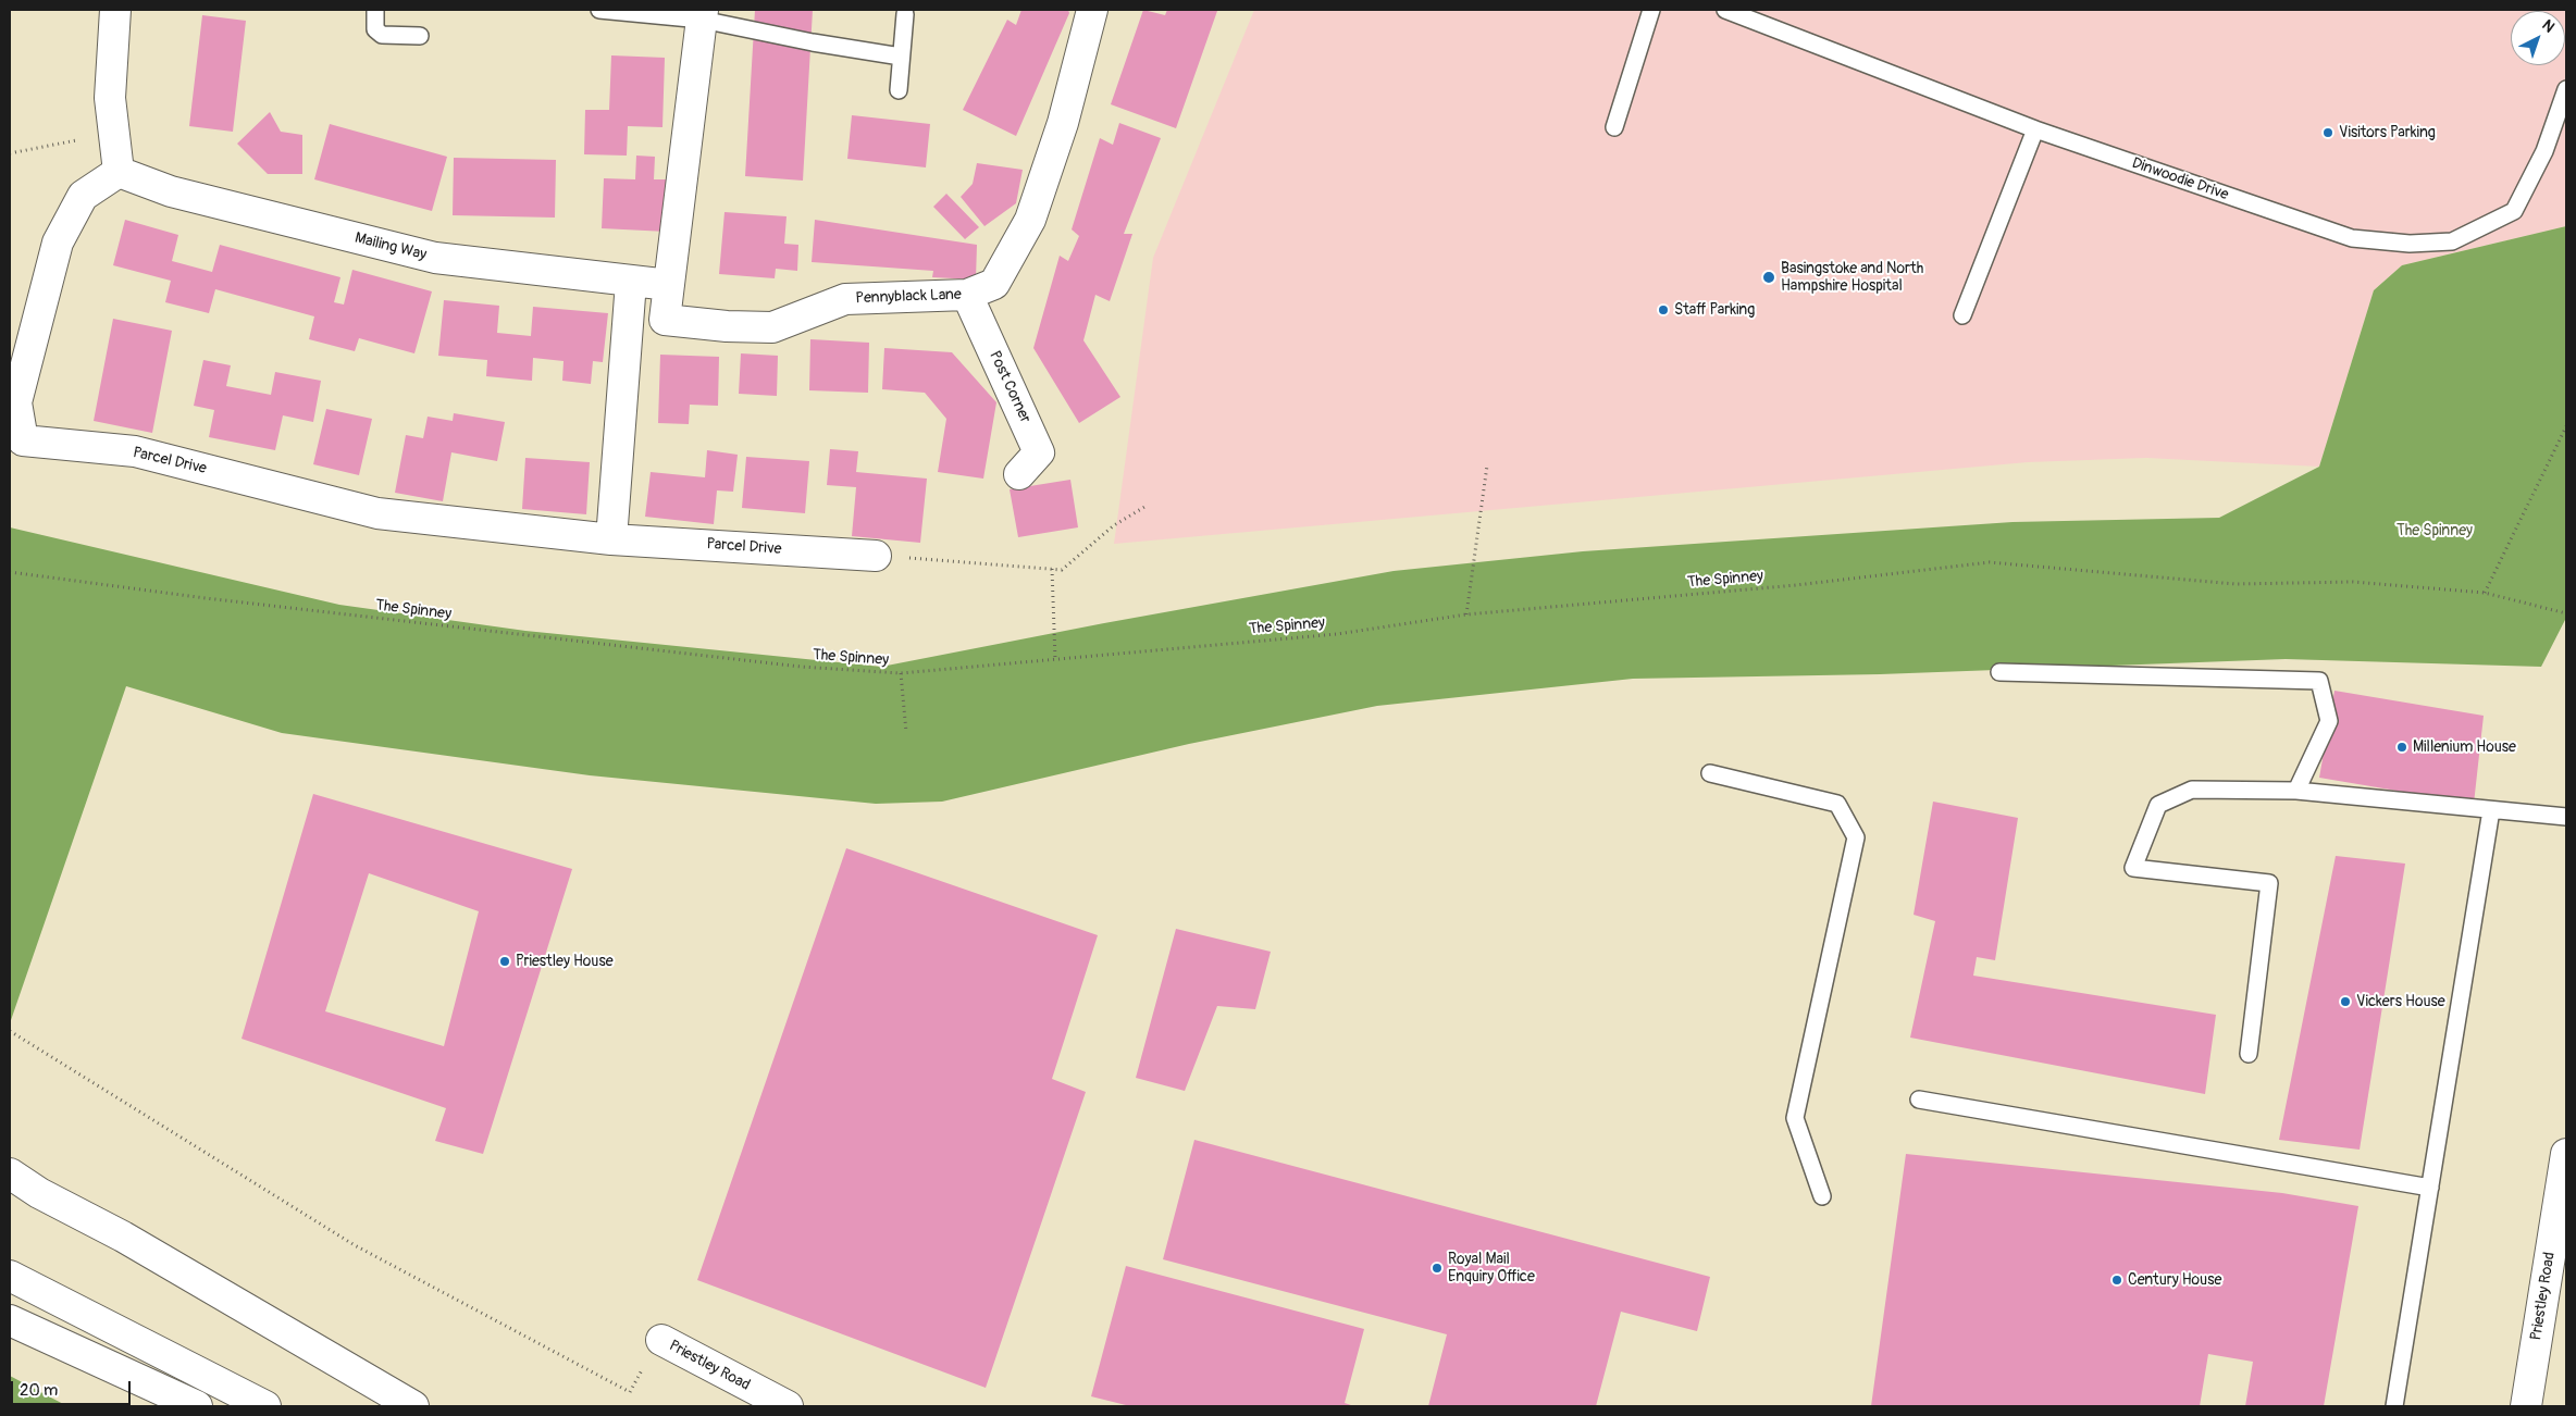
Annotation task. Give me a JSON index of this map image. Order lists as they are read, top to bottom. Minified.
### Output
{"streets":{"main road":["Mailing Way","Pennyblack Lane","Post Corner","Parcel Drive","Priestley Road"],"lane":["Dinwoodie Drive"],"path":["The Spinney"]},"crossings":[["Mailing Way","Pennyblack Lane"],["Mailing Way","Parcel Drive"],["Pennyblack Lane","Post Corner"]],"parks":["The Spinney"],"places":["Visitors Parking","Basingstoke and North Hampshire Hospital","Staff Parking","Millenium House","Priestley House","Vickers House","Royal Mail Enquiry Office","Century House"],"scale_bar":"20 m","north":"top right"}
